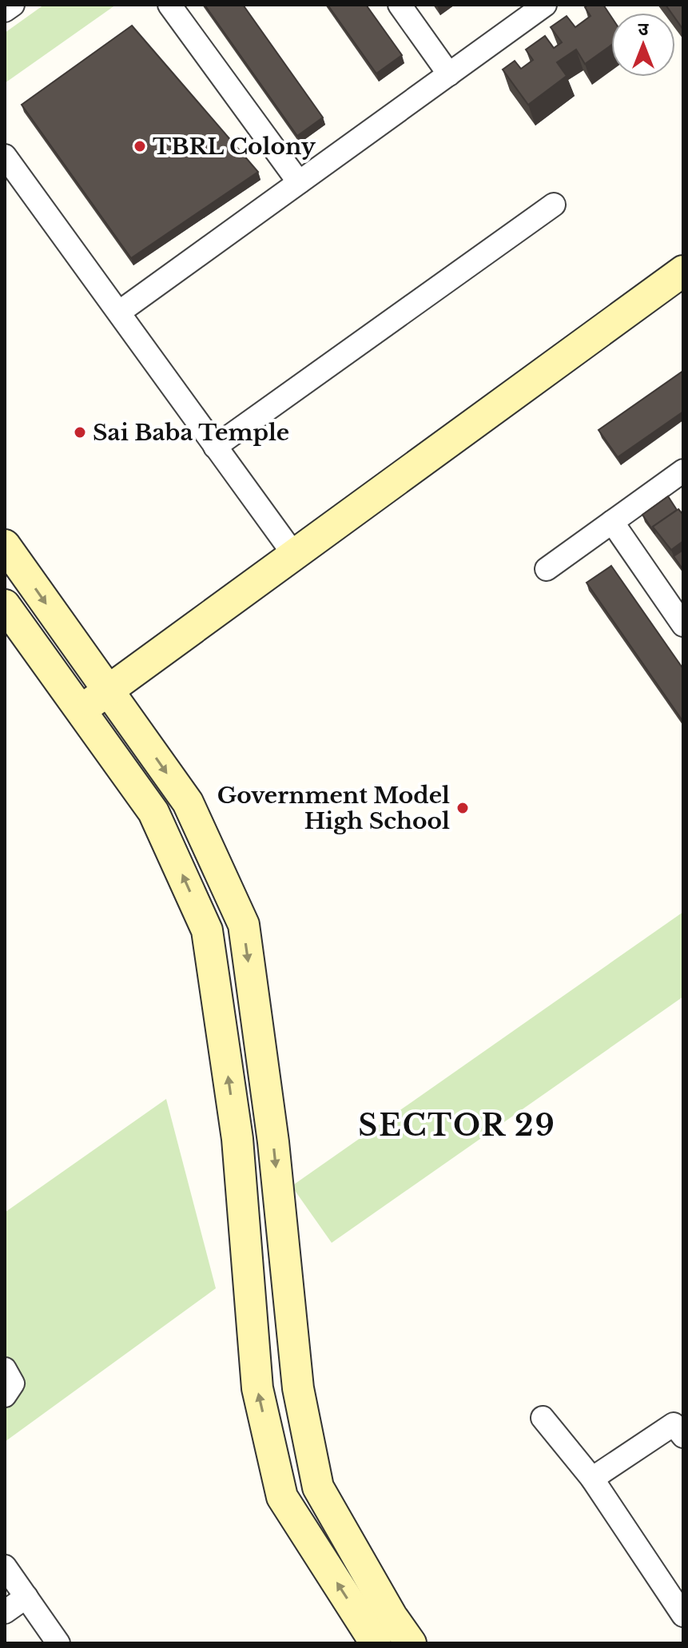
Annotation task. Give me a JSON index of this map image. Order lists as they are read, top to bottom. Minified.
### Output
{"districts":["SECTOR 29"],"places":["TBRL Colony","Sai Baba Temple","Government Model High School"],"north":"top"}
